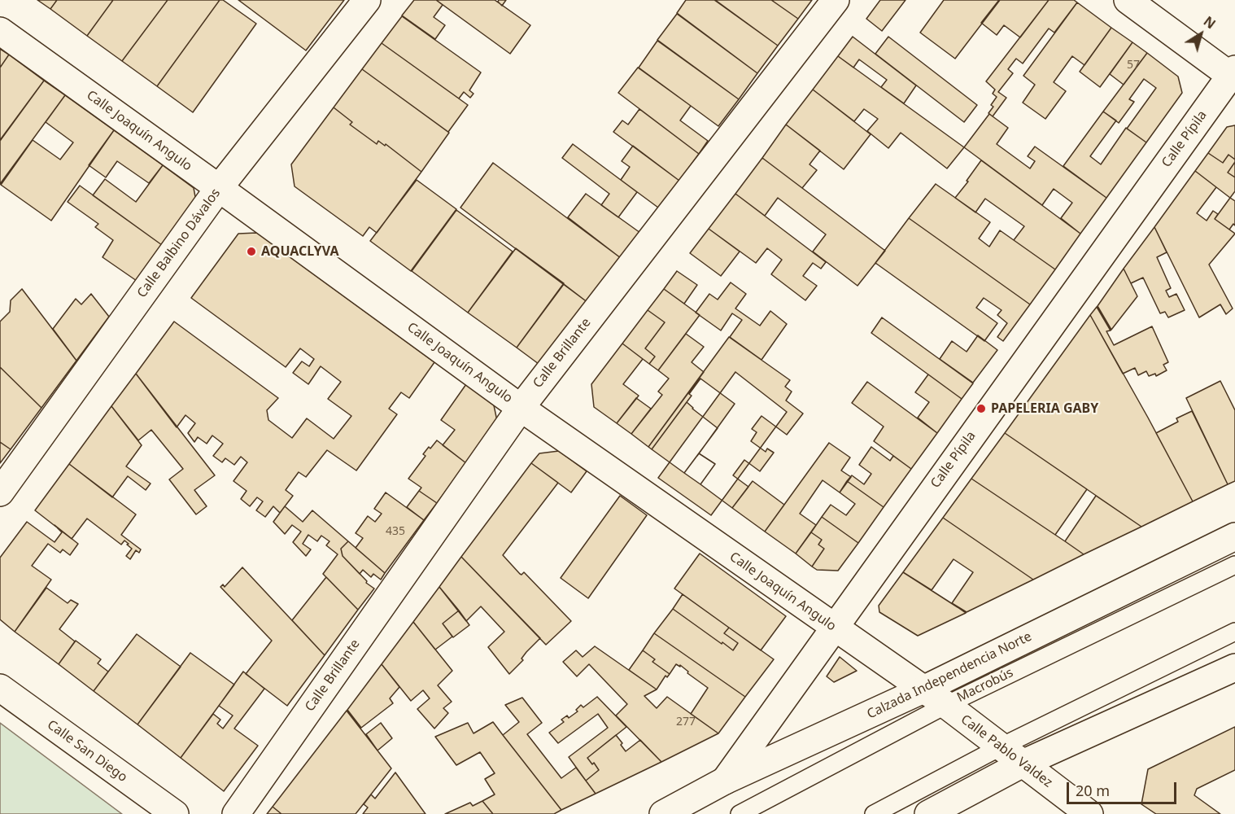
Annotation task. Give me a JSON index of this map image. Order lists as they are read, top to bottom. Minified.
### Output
{"streets":{"street":["Calle Joaquín Angulo","Calle Pípila","Calle Balbino Dávalos","Calle Brillante","Calzada Independencia Norte","Calle San Diego","Calle Pablo Valdez"],"lane":["Macrobús"]},"crossings":[["Calle Joaquín Angulo","Calle Pípila"],["Calle Joaquín Angulo","Calle Balbino Dávalos"],["Calle Joaquín Angulo","Calle Brillante"],["Calle Joaquín Angulo","Calzada Independencia Norte"],["Calle Joaquín Angulo","Calle Pablo Valdez"],["Calle Pípila","Calzada Independencia Norte"],["Calzada Independencia Norte","Calle Pablo Valdez"],["Macrobús","Calle Pablo Valdez"]],"places":["AQUACLYVA","PAPELERIA GABY"],"house_numbers":["57","435","277"],"scale_bar":"20 m","north":"top right"}
